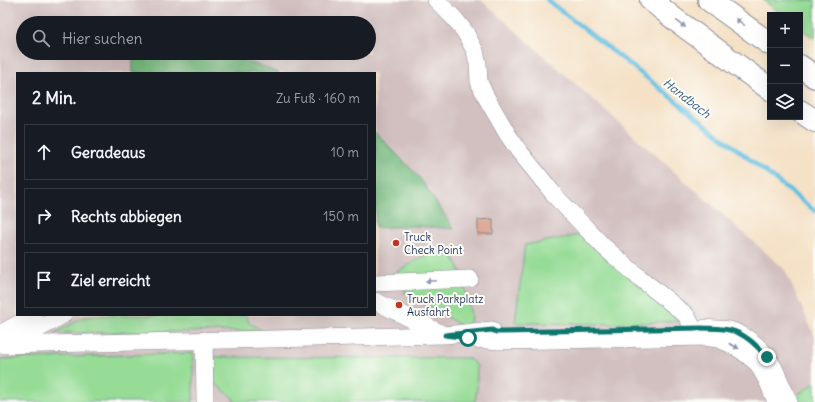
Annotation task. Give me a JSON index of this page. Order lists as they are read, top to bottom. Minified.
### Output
{"water":["Handbach"],"places":["Truck Check Point","Truck Parkplatz Ausfahrt"],"page":{"map_buttons":["+","−"],"search":"Hier suchen","heading":["2 Min.","Zu Fuß · 160 m"],"list":[["Geradeaus","10 m"],["Rechts abbiegen","150 m"],"Ziel erreicht"]}}
